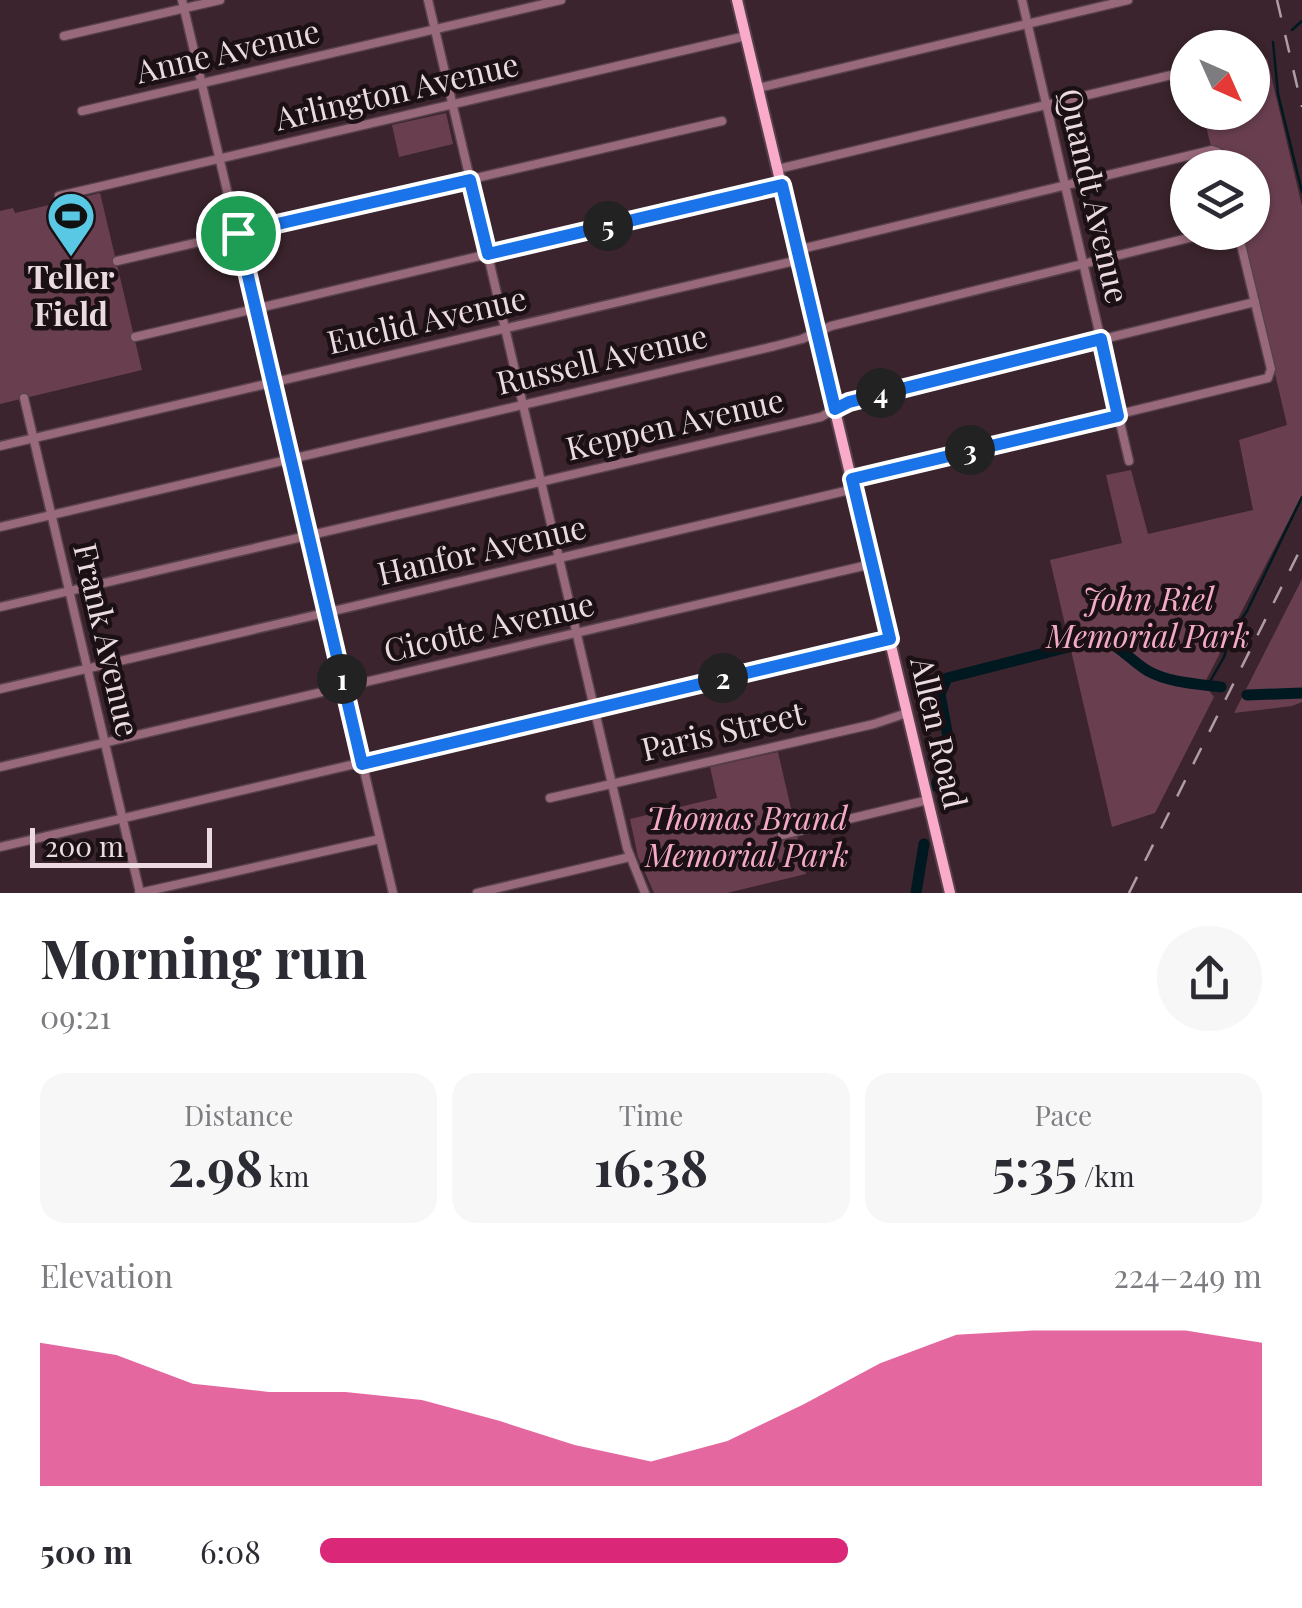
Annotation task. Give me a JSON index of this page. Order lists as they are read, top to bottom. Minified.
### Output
{"streets":{"main road":["Allen Road"],"street":["Anne Avenue","Arlington Avenue","Quandt Avenue","Euclid Avenue","Russell Avenue","Keppen Avenue","Hanfor Avenue","Cicotte Avenue","Frank Avenue","Paris Street"]},"crossings":[["Arlington Avenue","Allen Road"],["Quandt Avenue","Euclid Avenue"],["Quandt Avenue","Russell Avenue"],["Quandt Avenue","Keppen Avenue"],["Quandt Avenue","Hanfor Avenue"],["Euclid Avenue","Frank Avenue"],["Euclid Avenue","Allen Road"],["Russell Avenue","Frank Avenue"],["Russell Avenue","Allen Road"],["Keppen Avenue","Hanfor Avenue"],["Keppen Avenue","Frank Avenue"],["Keppen Avenue","Allen Road"],["Hanfor Avenue","Frank Avenue"],["Hanfor Avenue","Allen Road"],["Cicotte Avenue","Frank Avenue"],["Cicotte Avenue","Allen Road"],["Paris Street","Allen Road"]],"parks":["John Riel Memorial Park","Thomas Brand Memorial Park"],"places":{"sports":["Teller Field"]},"scale_bar":"200 m","north":"bottom right","page":{"pins":["5","4","3","2","1"],"scale":"200 m","heading":["Morning run","09:21"],"stats":[["Distance","2.98 km"],["Time","16:38"],["Pace","5:35 /km"]],"chart":["Elevation","224–249 m"],"list":[{"name":"500 m","note":"6:08"}]}}
